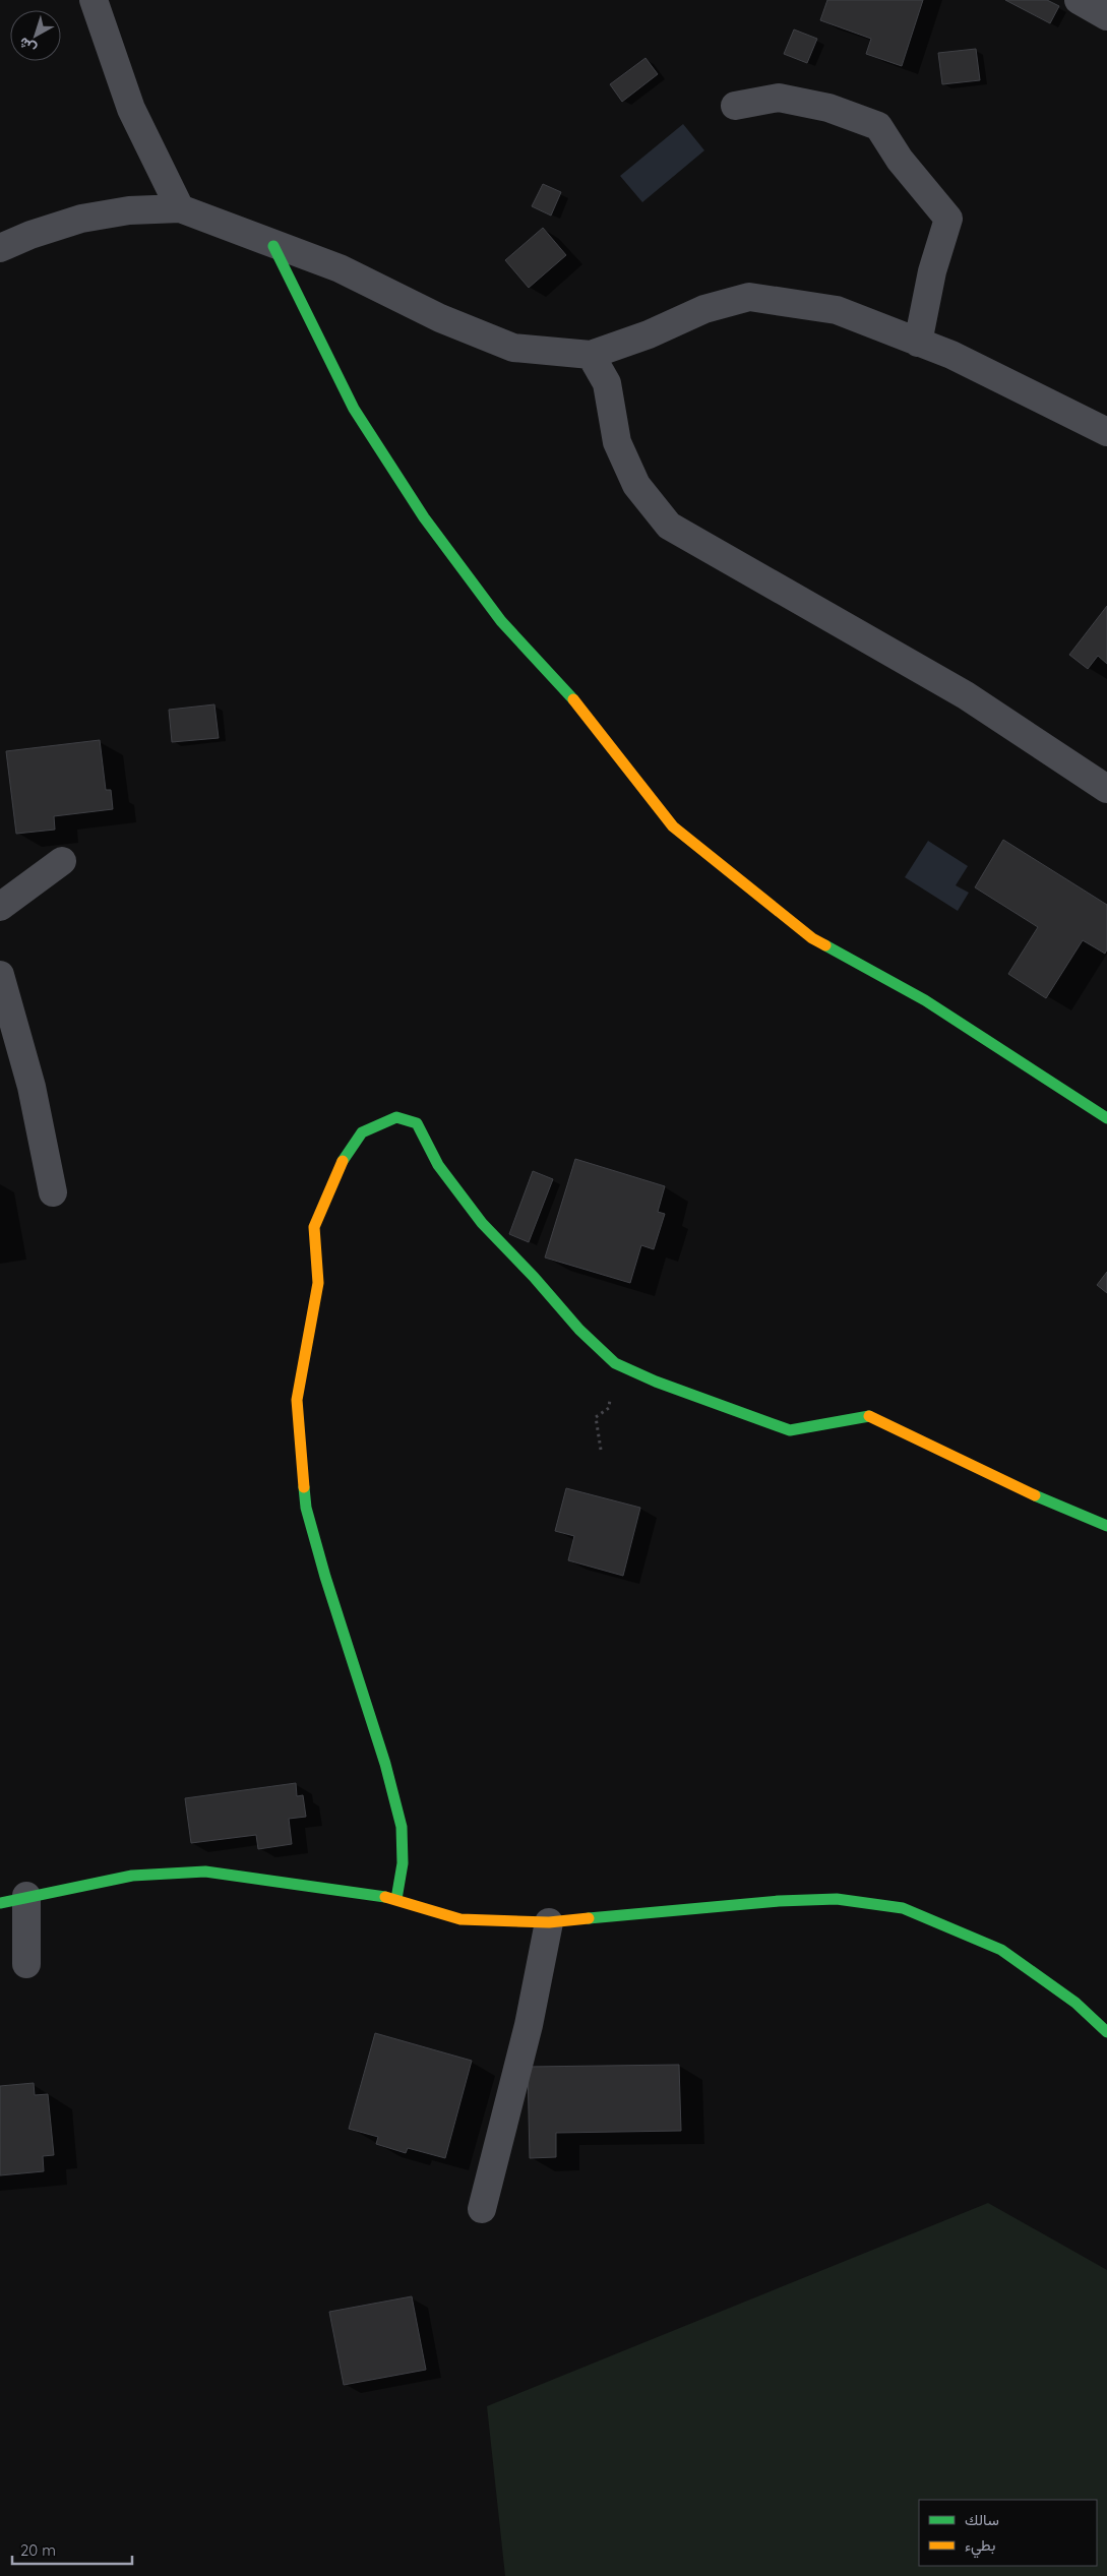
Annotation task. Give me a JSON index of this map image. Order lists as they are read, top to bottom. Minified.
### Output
{"legend":["سالك","بطيء"],"scale_bar":"20 m","north":"bottom left"}
